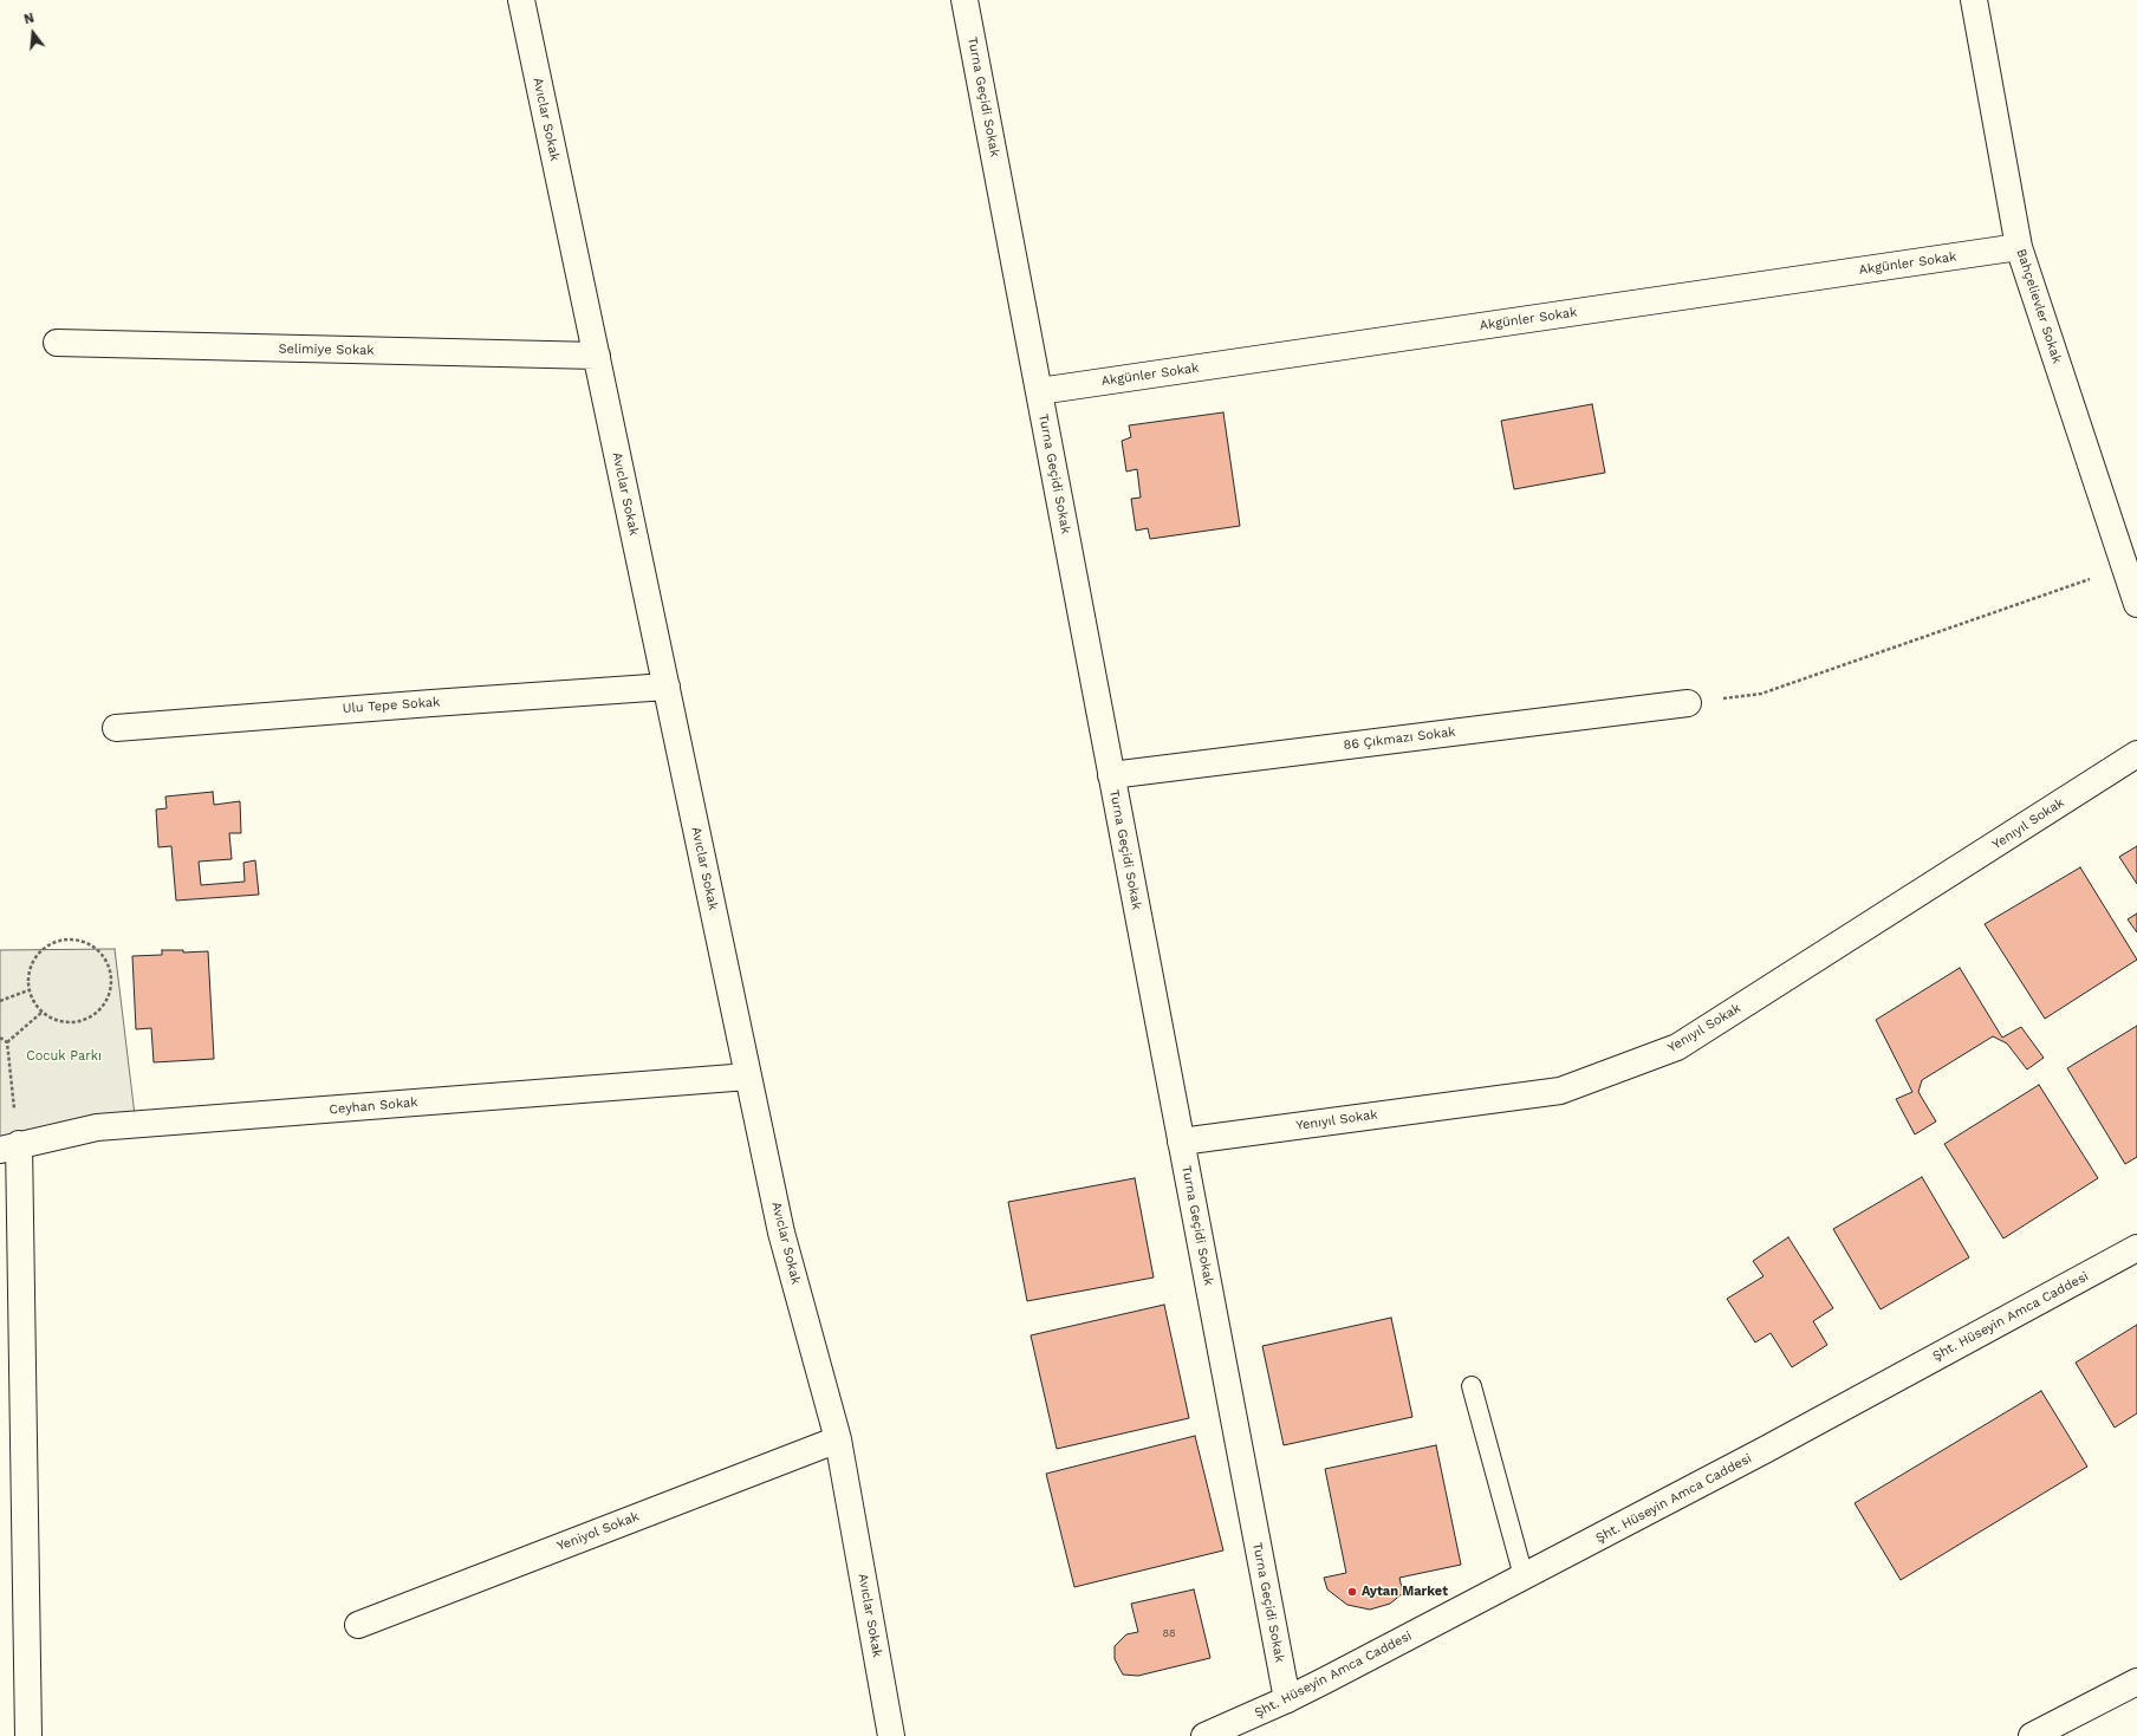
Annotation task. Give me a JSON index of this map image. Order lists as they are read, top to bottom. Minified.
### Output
{"streets":{"street":["Turna Geçidi Sokak","Avıclar Sokak","Akgünler Sokak","Bahçelievler Sokak","Selimiye Sokak","Ulu Tepe Sokak","86 Çıkmazı Sokak","Yenıyıl Sokak","Ceyhan Sokak","Şht. Hüseyin Amca Caddesi","Yeniyol Sokak"]},"crossings":[["Turna Geçidi Sokak","Akgünler Sokak"],["Turna Geçidi Sokak","86 Çıkmazı Sokak"],["Turna Geçidi Sokak","Yenıyıl Sokak"],["Turna Geçidi Sokak","Şht. Hüseyin Amca Caddesi"],["Avıclar Sokak","Selimiye Sokak"],["Avıclar Sokak","Ulu Tepe Sokak"],["Avıclar Sokak","Ceyhan Sokak"],["Avıclar Sokak","Yeniyol Sokak"],["Akgünler Sokak","Bahçelievler Sokak"]],"parks":["Cocuk Parkı"],"places":["Aytan Market"],"house_numbers":["88"],"north":"top"}
